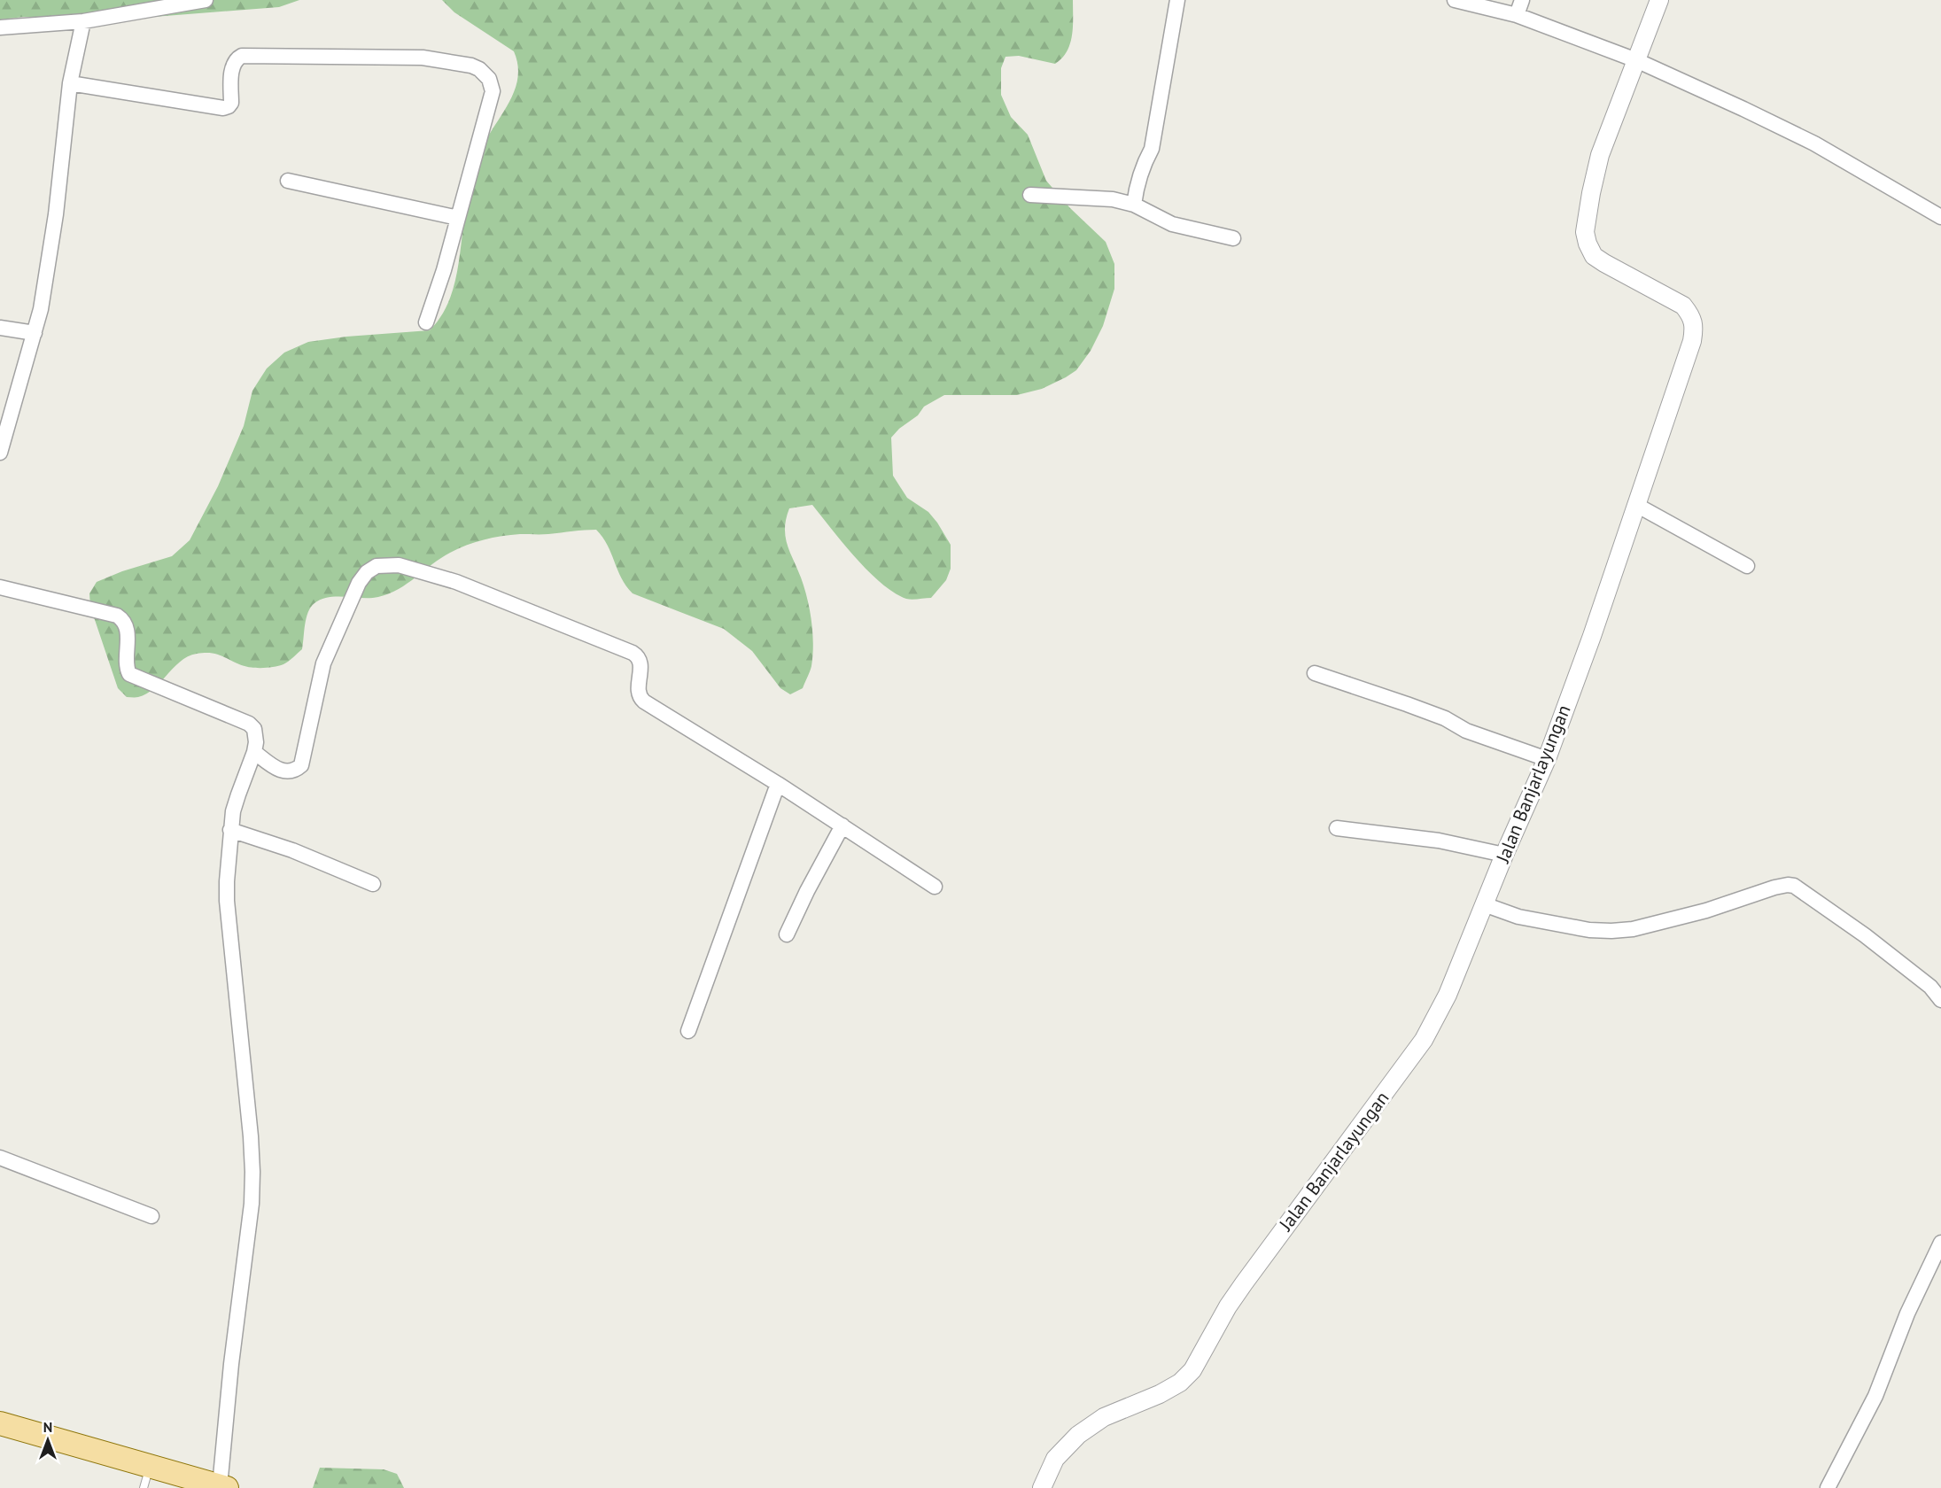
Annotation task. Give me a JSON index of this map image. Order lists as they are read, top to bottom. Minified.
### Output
{"streets":{"street":["Jalan Banjarlayungan"]},"north":"top"}
